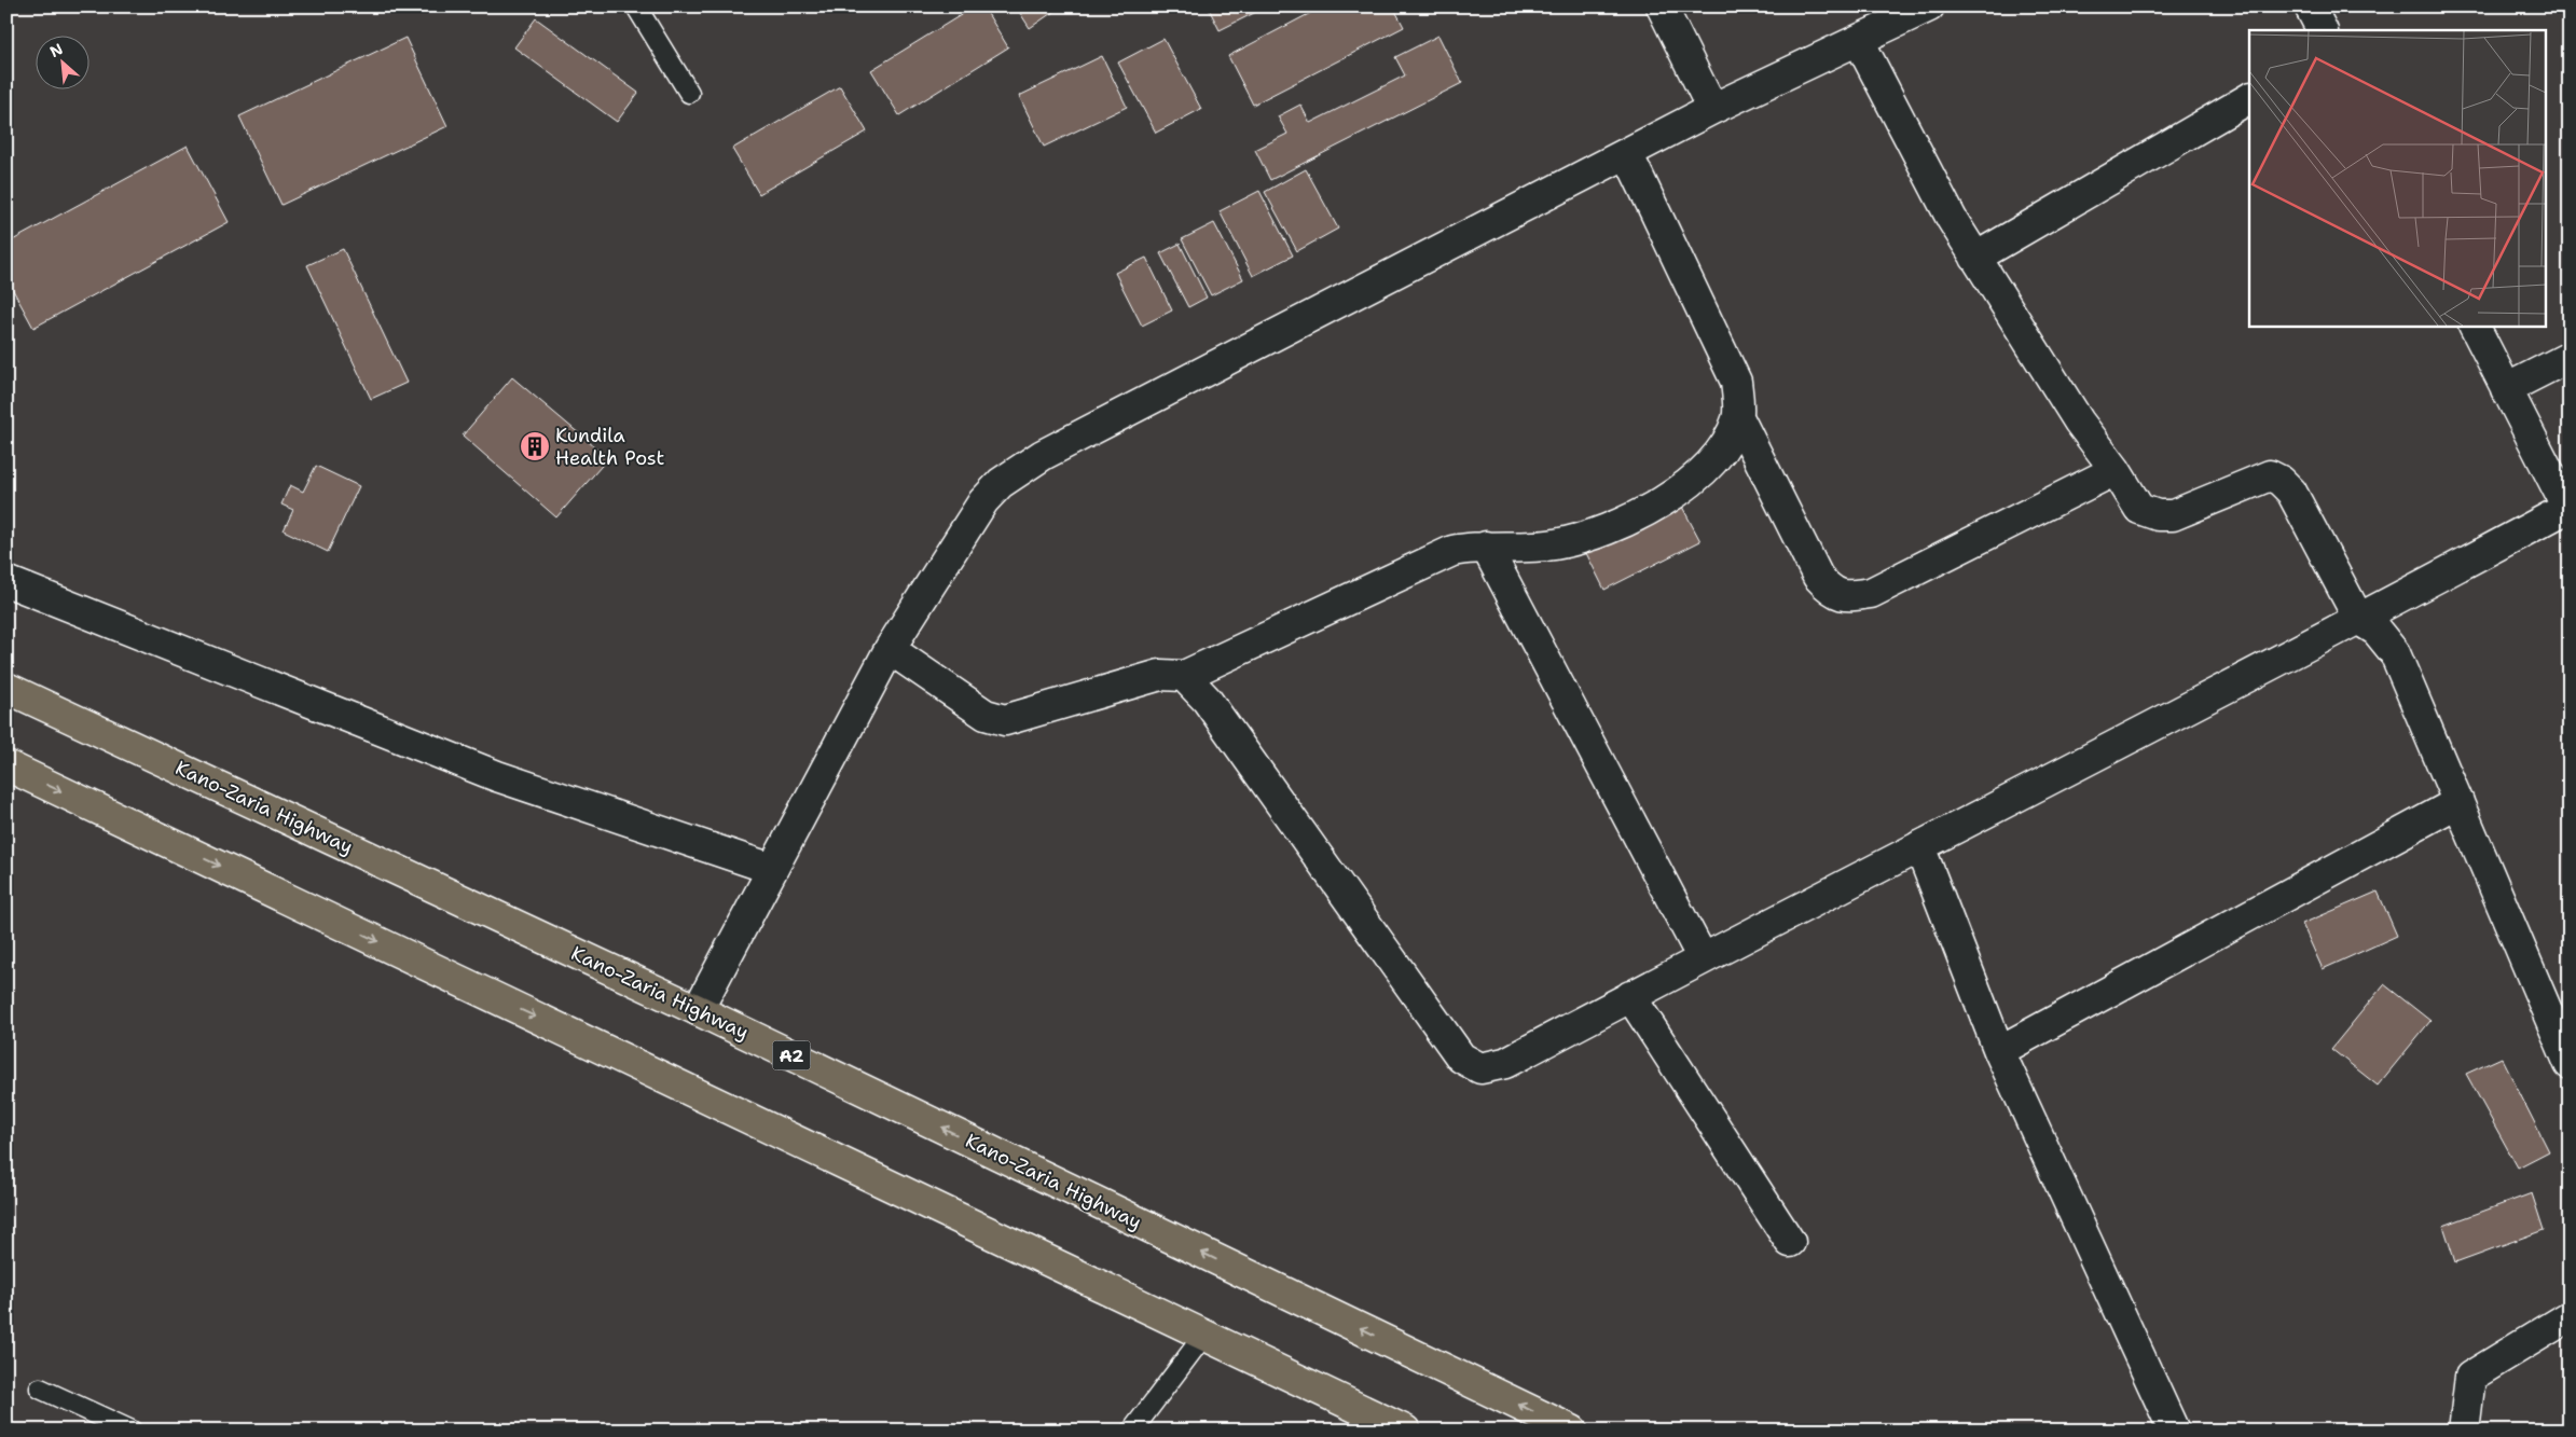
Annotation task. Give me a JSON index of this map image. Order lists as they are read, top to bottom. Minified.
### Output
{"streets":{"highway":["Kano-Zaria Highway","A2"]},"places":{"building":["Kundila Health Post"]},"north":"top left"}
